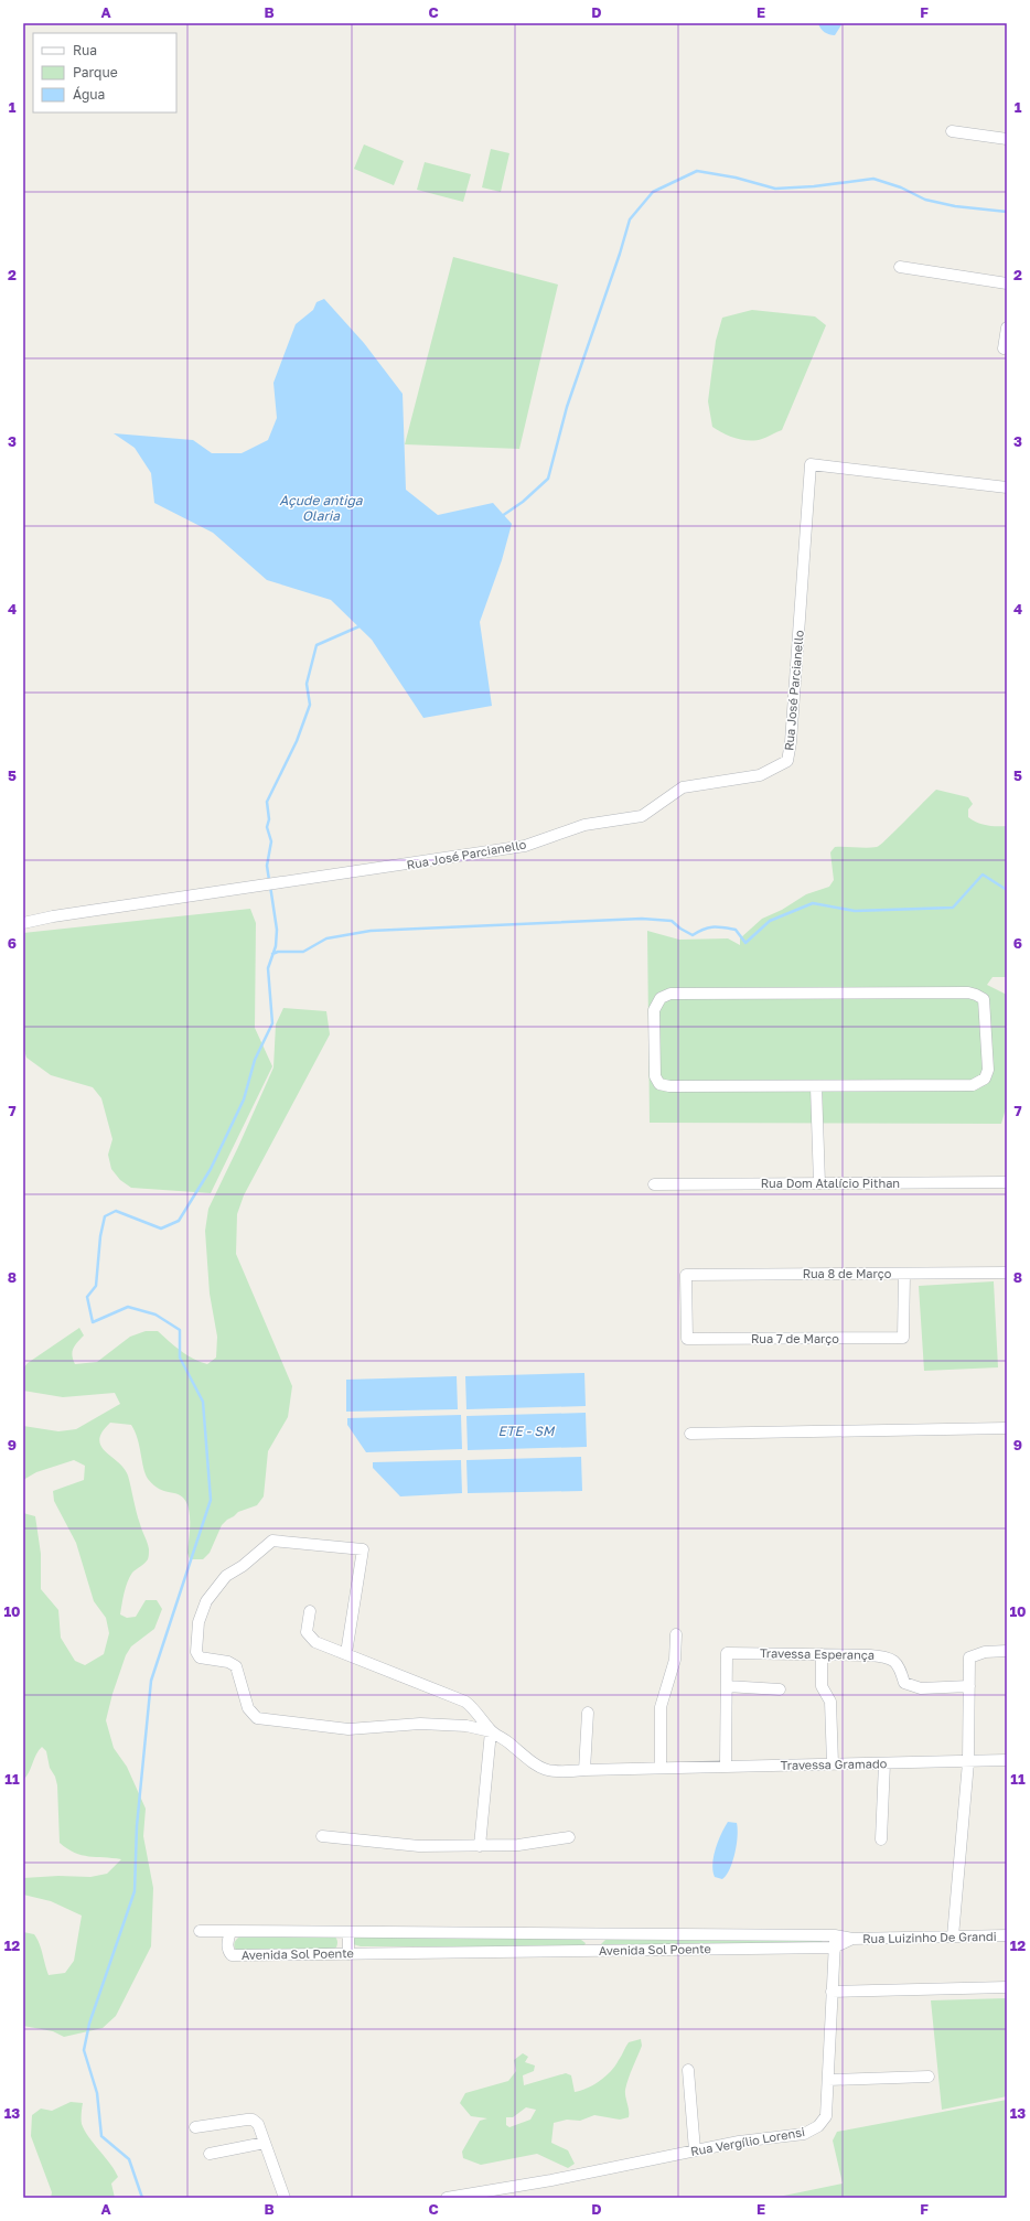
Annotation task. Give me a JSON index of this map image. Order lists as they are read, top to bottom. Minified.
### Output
{"streets":{"street":["Rua José Parcianello","Rua Dom Atalício Pithan","Rua 8 de Março","Rua 7 de Março","Travessa Esperança","Travessa Gramado","Rua Luizinho De Grandi","Avenida Sol Poente","Rua Vergílio Lorensi"]},"crossings":[["Rua 8 de Março","Rua 7 de Março"],["Rua Luizinho De Grandi","Avenida Sol Poente"]],"water":["Açude antiga Olaria","ETE - SM"],"legend":["Rua","Parque","Água"],"grid":{"columns":["A","B","C","D","E","F"],"rows":["1","2","3","4","5","6","7","8","9","10","11","12","13"]}}
